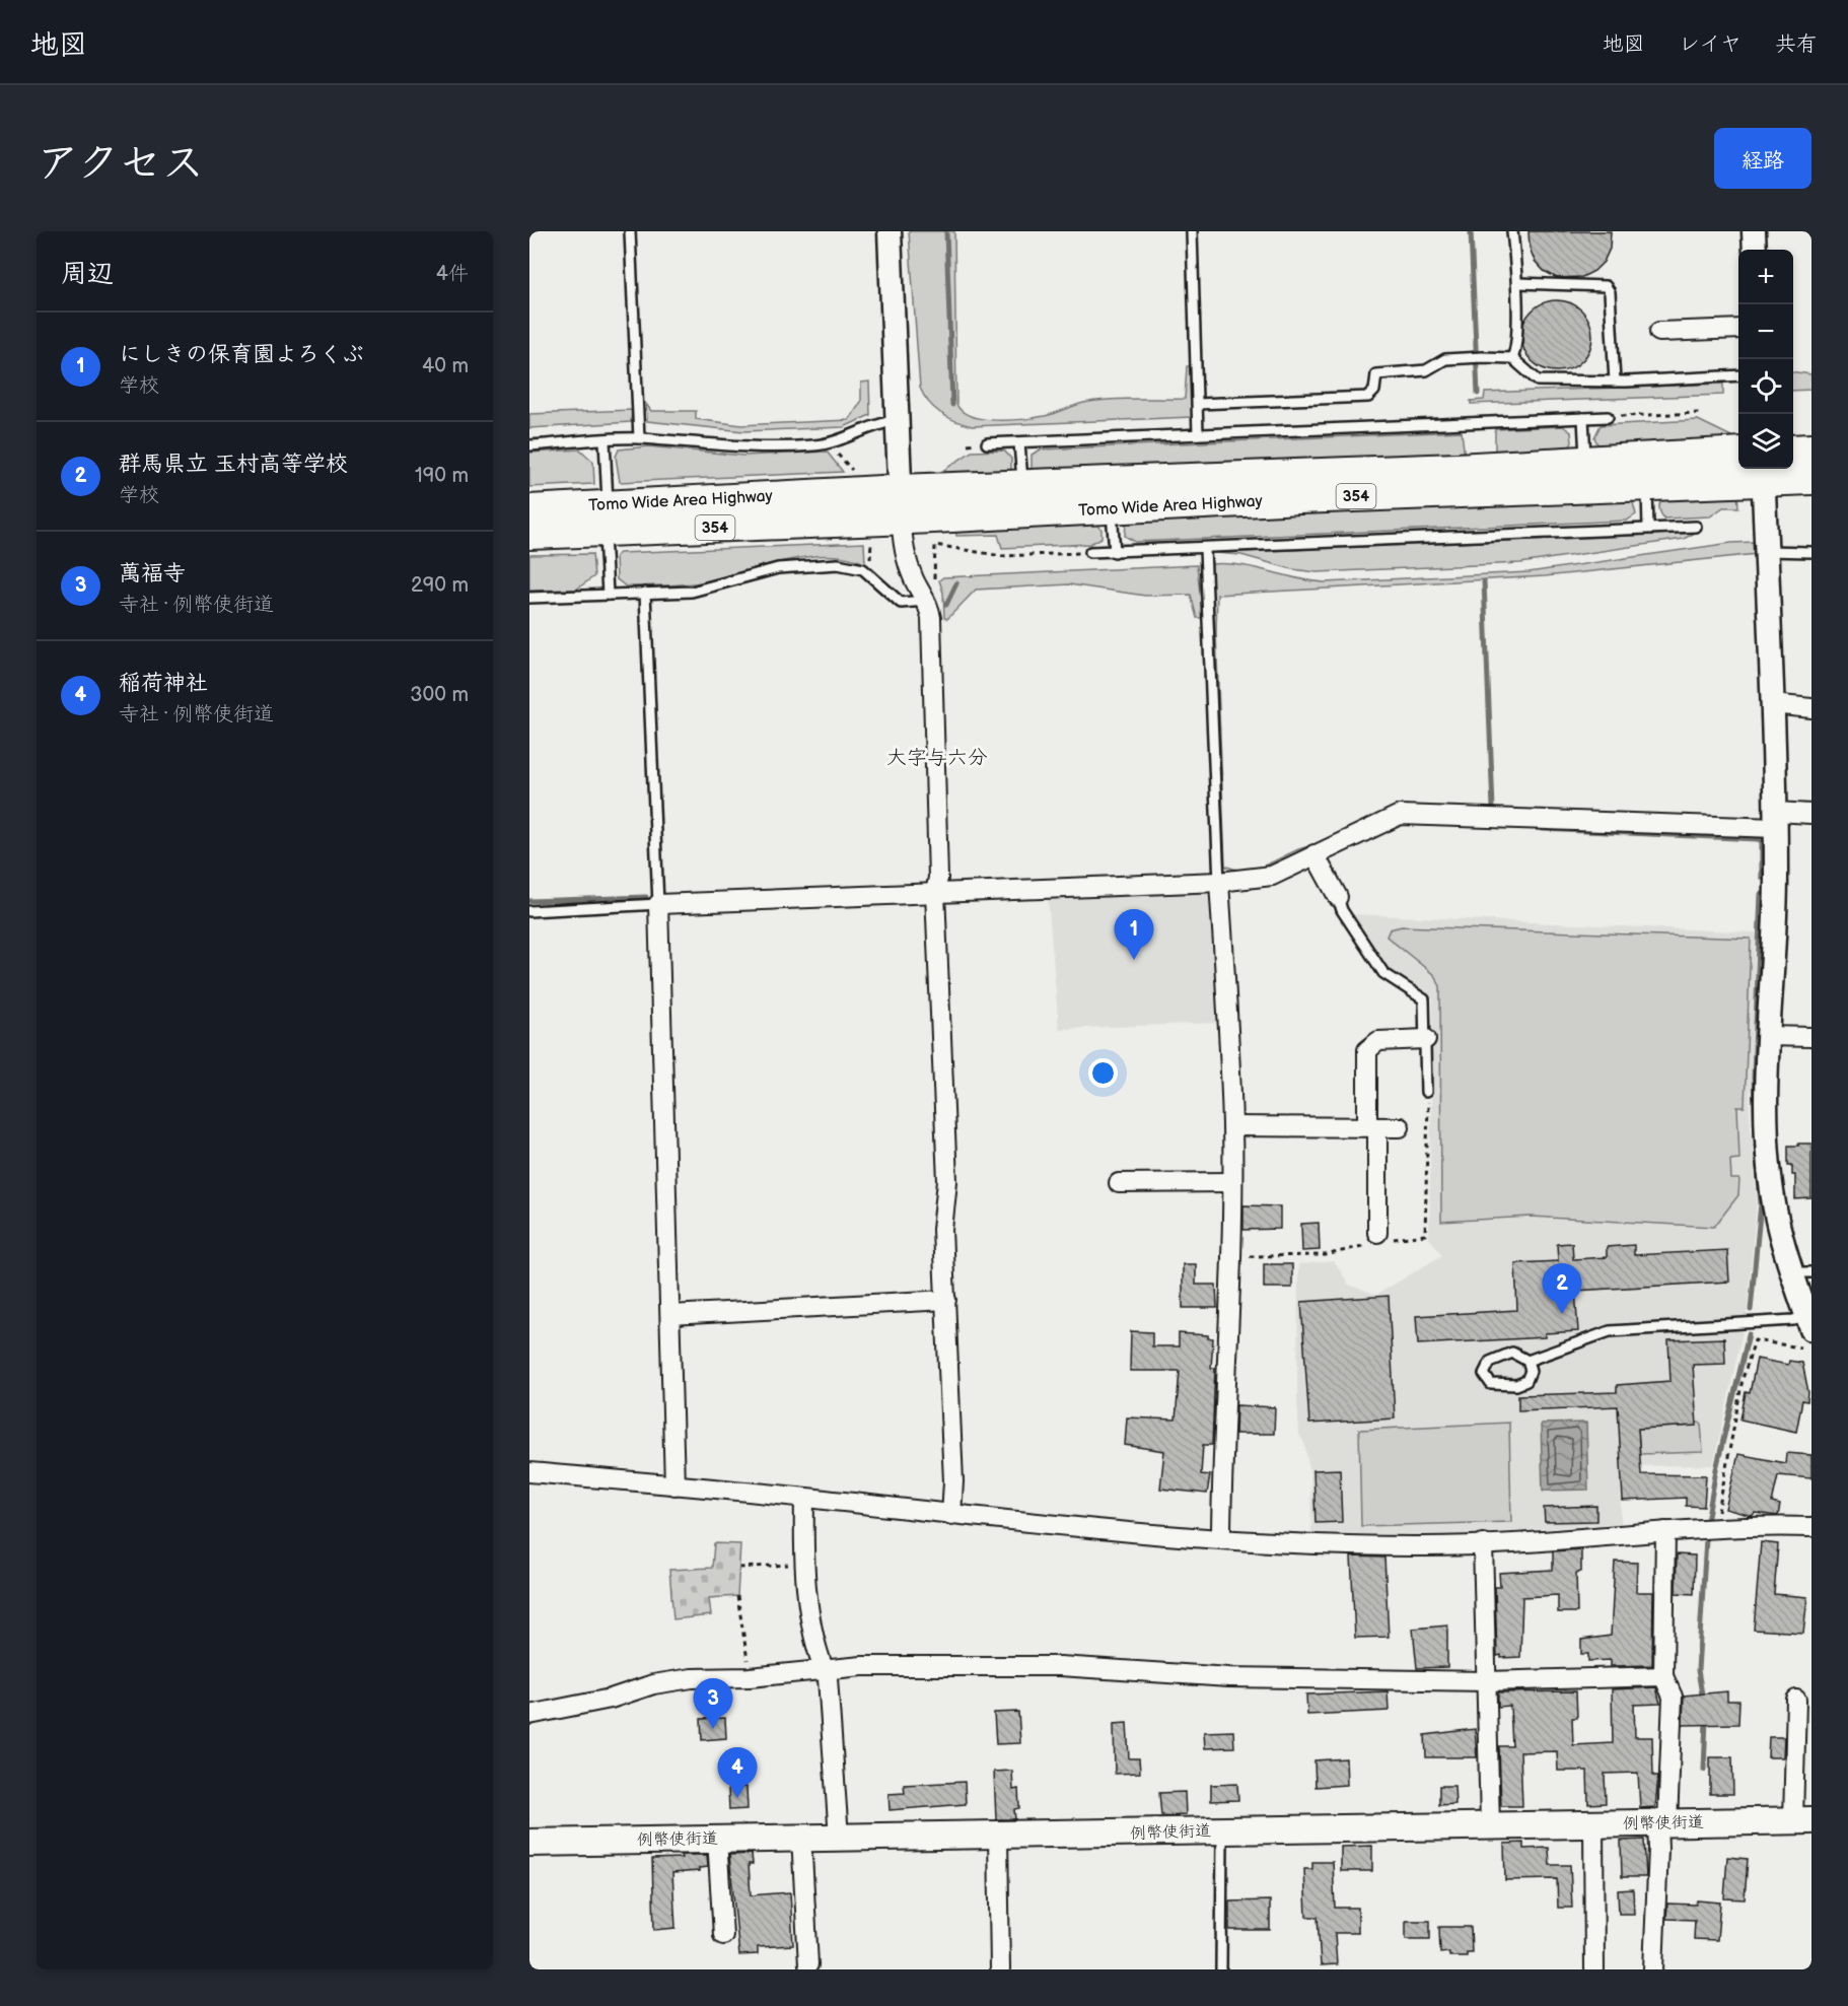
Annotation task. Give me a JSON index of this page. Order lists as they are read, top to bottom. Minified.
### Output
{"streets":{"highway":["354","Tomo Wide Area Highway"],"main road":["例幣使街道"]},"districts":["大字与六分"],"page":{"header":"地図","nav":["地図","レイヤ","共有"],"title":"アクセス","buttons":"経路","heading":["周辺","4件"],"map_buttons":["+","−"],"list":[{"mark":"1","name":"にしきの保育園よろくぶ","note":"学校","value":"40 m"},{"mark":"2","name":"群馬県立 玉村高等学校","note":"学校","value":"190 m"},{"mark":"3","name":"萬福寺","note":"寺社 · 例幣使街道","value":"290 m"},{"mark":"4","name":"稲荷神社","note":"寺社 · 例幣使街道","value":"300 m"}],"pins":["1","2","3","4"]}}
